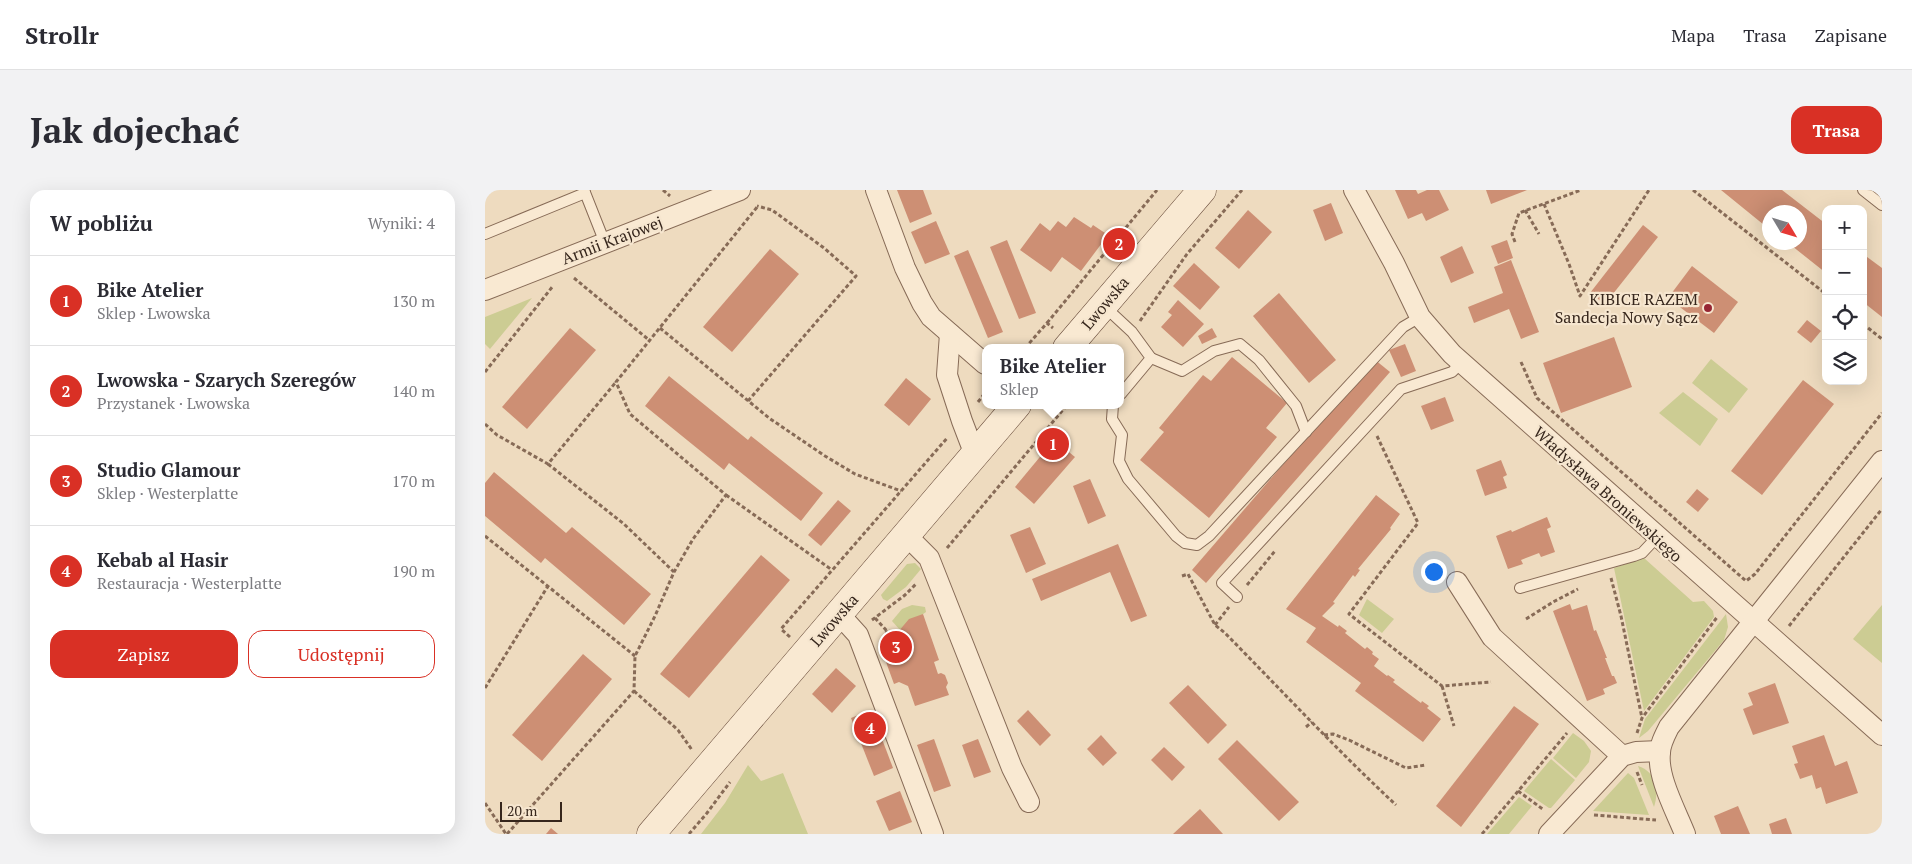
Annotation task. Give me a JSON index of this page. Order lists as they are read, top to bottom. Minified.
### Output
{"streets":{"street":["Armii Krajowej","Lwowska","Władysława Broniewskiego"]},"places":["KIBICE RAZEM Sandecja Nowy Sącz"],"scale_bar":"20 m","north":"bottom right","page":{"header":"Strollr","nav":["Mapa","Trasa","Zapisane"],"buttons":["Trasa",["Zapisz","Udostępnij"]],"title":"Jak dojechać","heading":["W pobliżu","Wyniki: 4"],"map_buttons":["+","−"],"pins":["2","1","3","4"],"list":[{"mark":"1","name":"Bike Atelier","note":"Sklep · Lwowska","value":"130 m"},{"mark":"2","name":"Lwowska - Szarych Szeregów","note":"Przystanek · Lwowska","value":"140 m"},{"mark":"3","name":"Studio Glamour","note":"Sklep · Westerplatte","value":"170 m"},{"mark":"4","name":"Kebab al Hasir","note":"Restauracja · Westerplatte","value":"190 m"}],"popup":["Bike Atelier","Sklep"],"scale":"20 m"}}
